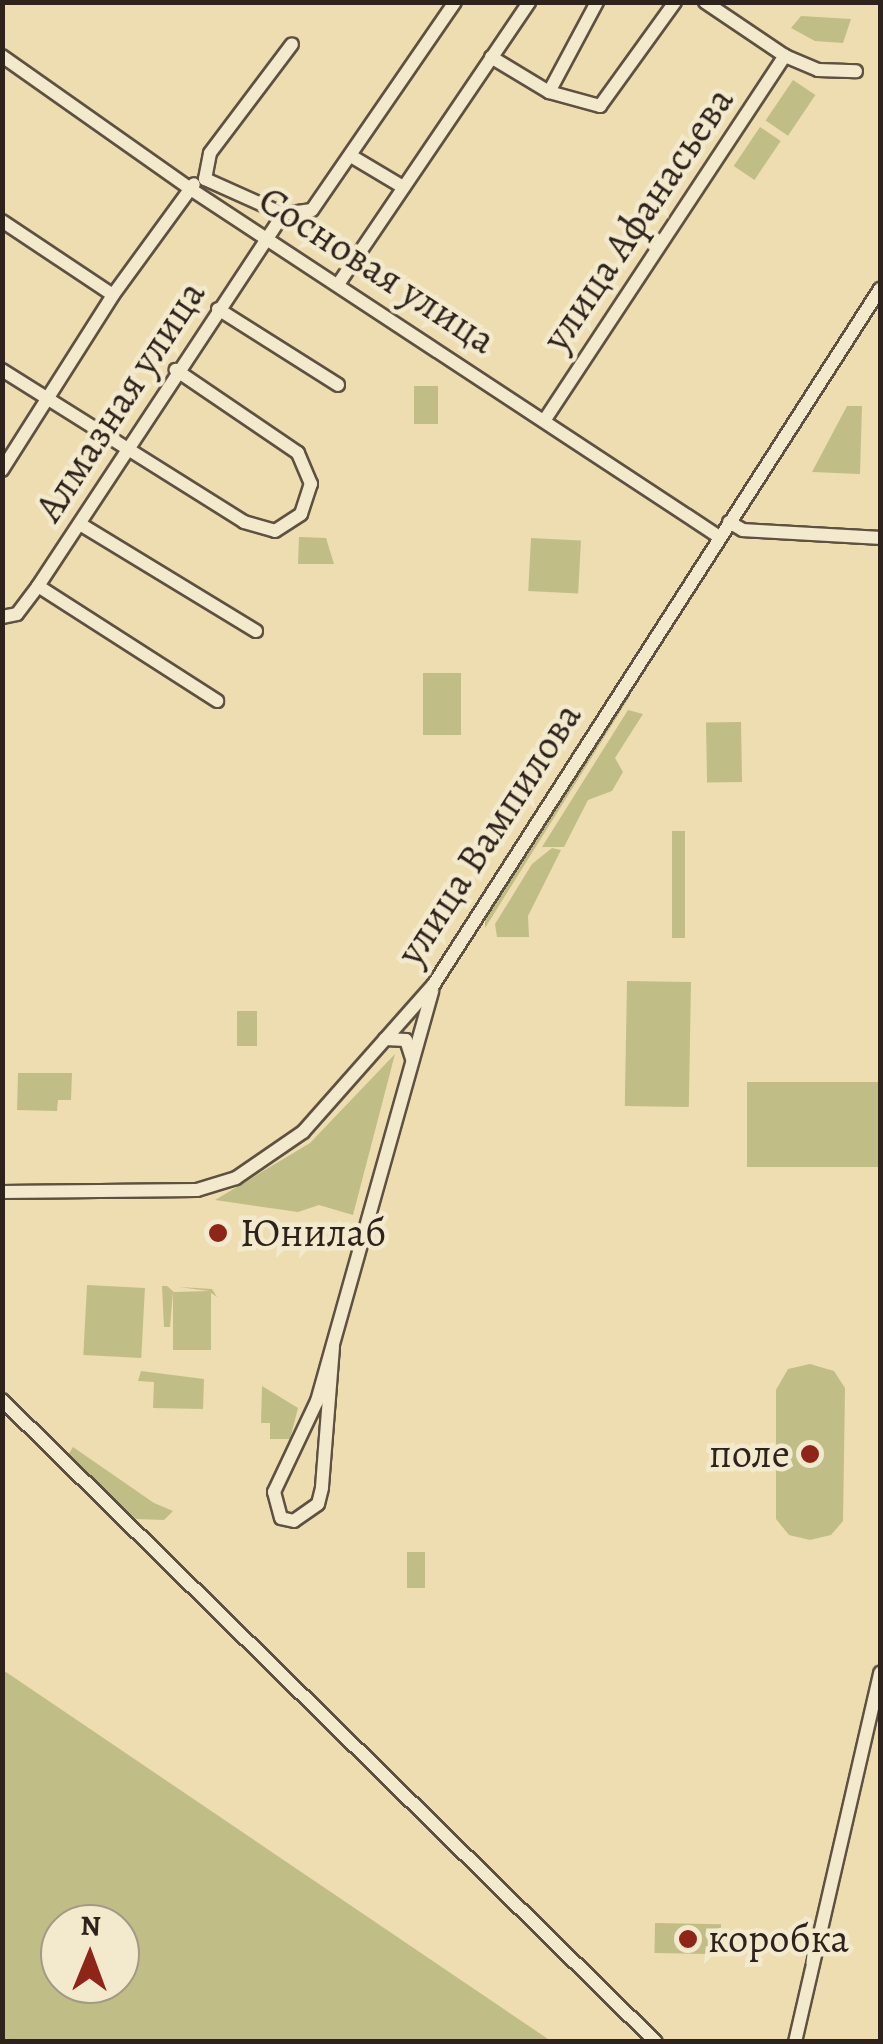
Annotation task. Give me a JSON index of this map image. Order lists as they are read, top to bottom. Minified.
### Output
{"streets":{"street":["улица Афанасьева","Сосновая улица","Алмазная улица","улица Вампилова"]},"crossings":[["улица Афанасьева","Сосновая улица"],["Сосновая улица","Алмазная улица"],["Сосновая улица","улица Вампилова"]],"places":["Юнилаб","поле","коробка"],"north":"top"}
